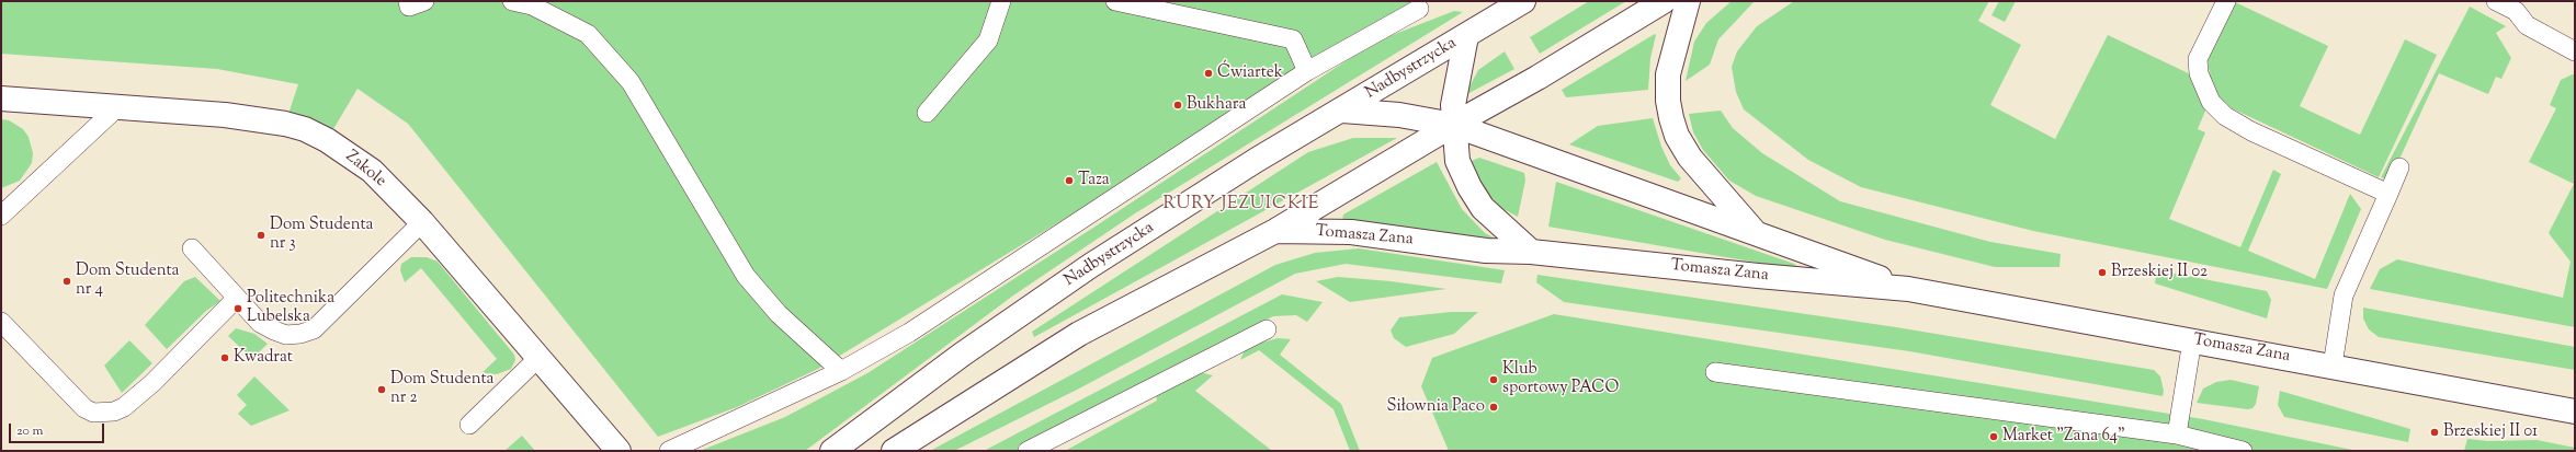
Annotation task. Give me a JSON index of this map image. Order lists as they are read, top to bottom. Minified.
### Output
{"streets":{"street":["Nadbystrzycka","Zakole","Tomasza Zana"]},"crossings":[["Nadbystrzycka","Tomasza Zana"]],"districts":["RURY JEZUICKIE"],"places":["Ćwiartek","Bukhara","Taza","Dom Studenta nr 3","Brzeskiej II 02","Dom Studenta nr 4","Politechnika Lubelska","Kwadrat","Klub sportowy PACO","Dom Studenta nr 2","Siłownia Paco","Brzeskiej II 01","Market \"Zana 64\""],"scale_bar":"20 m"}
